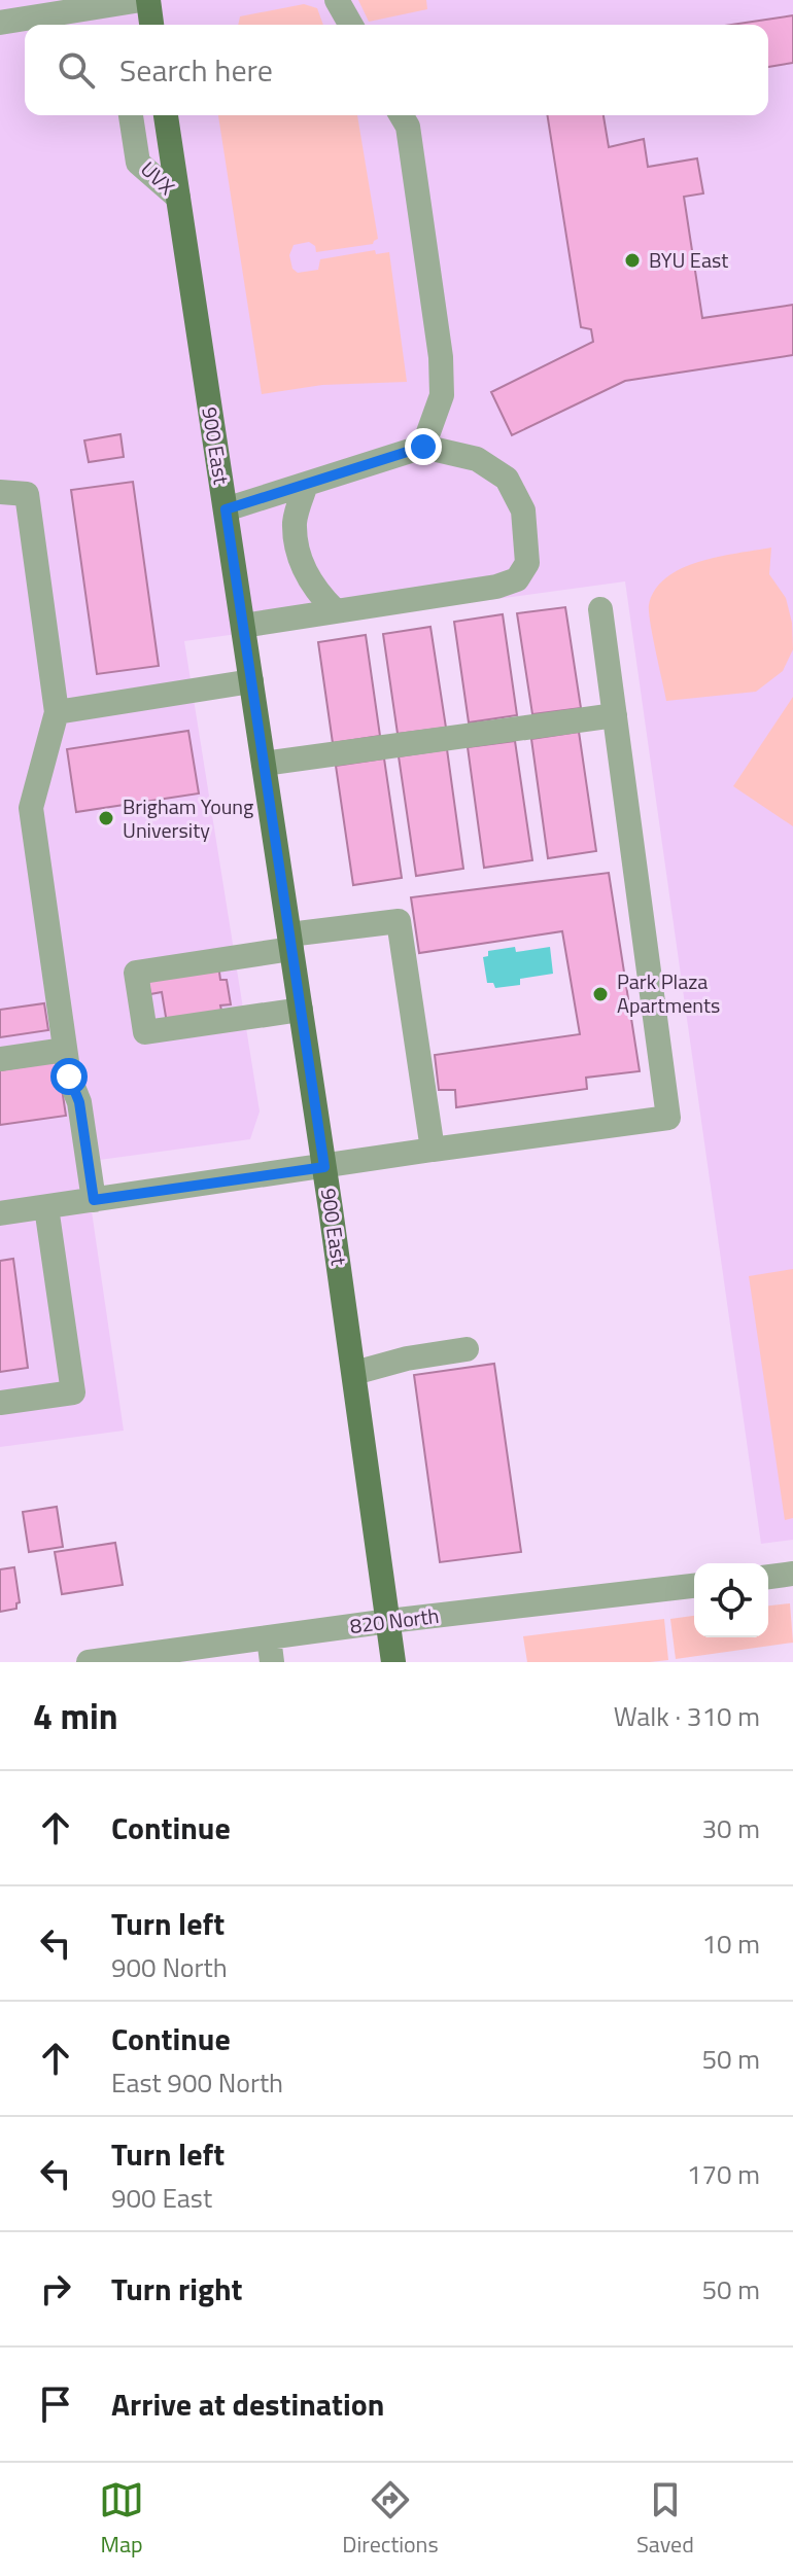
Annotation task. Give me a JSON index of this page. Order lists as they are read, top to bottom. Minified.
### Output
{"streets":{"main road":["900 East"],"street":["UVX","820 North"]},"crossings":[["UVX","900 East"],["900 East","820 North"]],"places":["BYU East","Brigham Young University","Park Plaza Apartments"],"page":{"search":"Search here","heading":["4 min","Walk · 310 m"],"list":[["Continue","30 m"],["Turn left","900 North","10 m"],["Continue","East 900 North","50 m"],["Turn left","900 East","170 m"],["Turn right","50 m"],"Arrive at destination"],"nav":["Map","Directions","Saved"]}}
